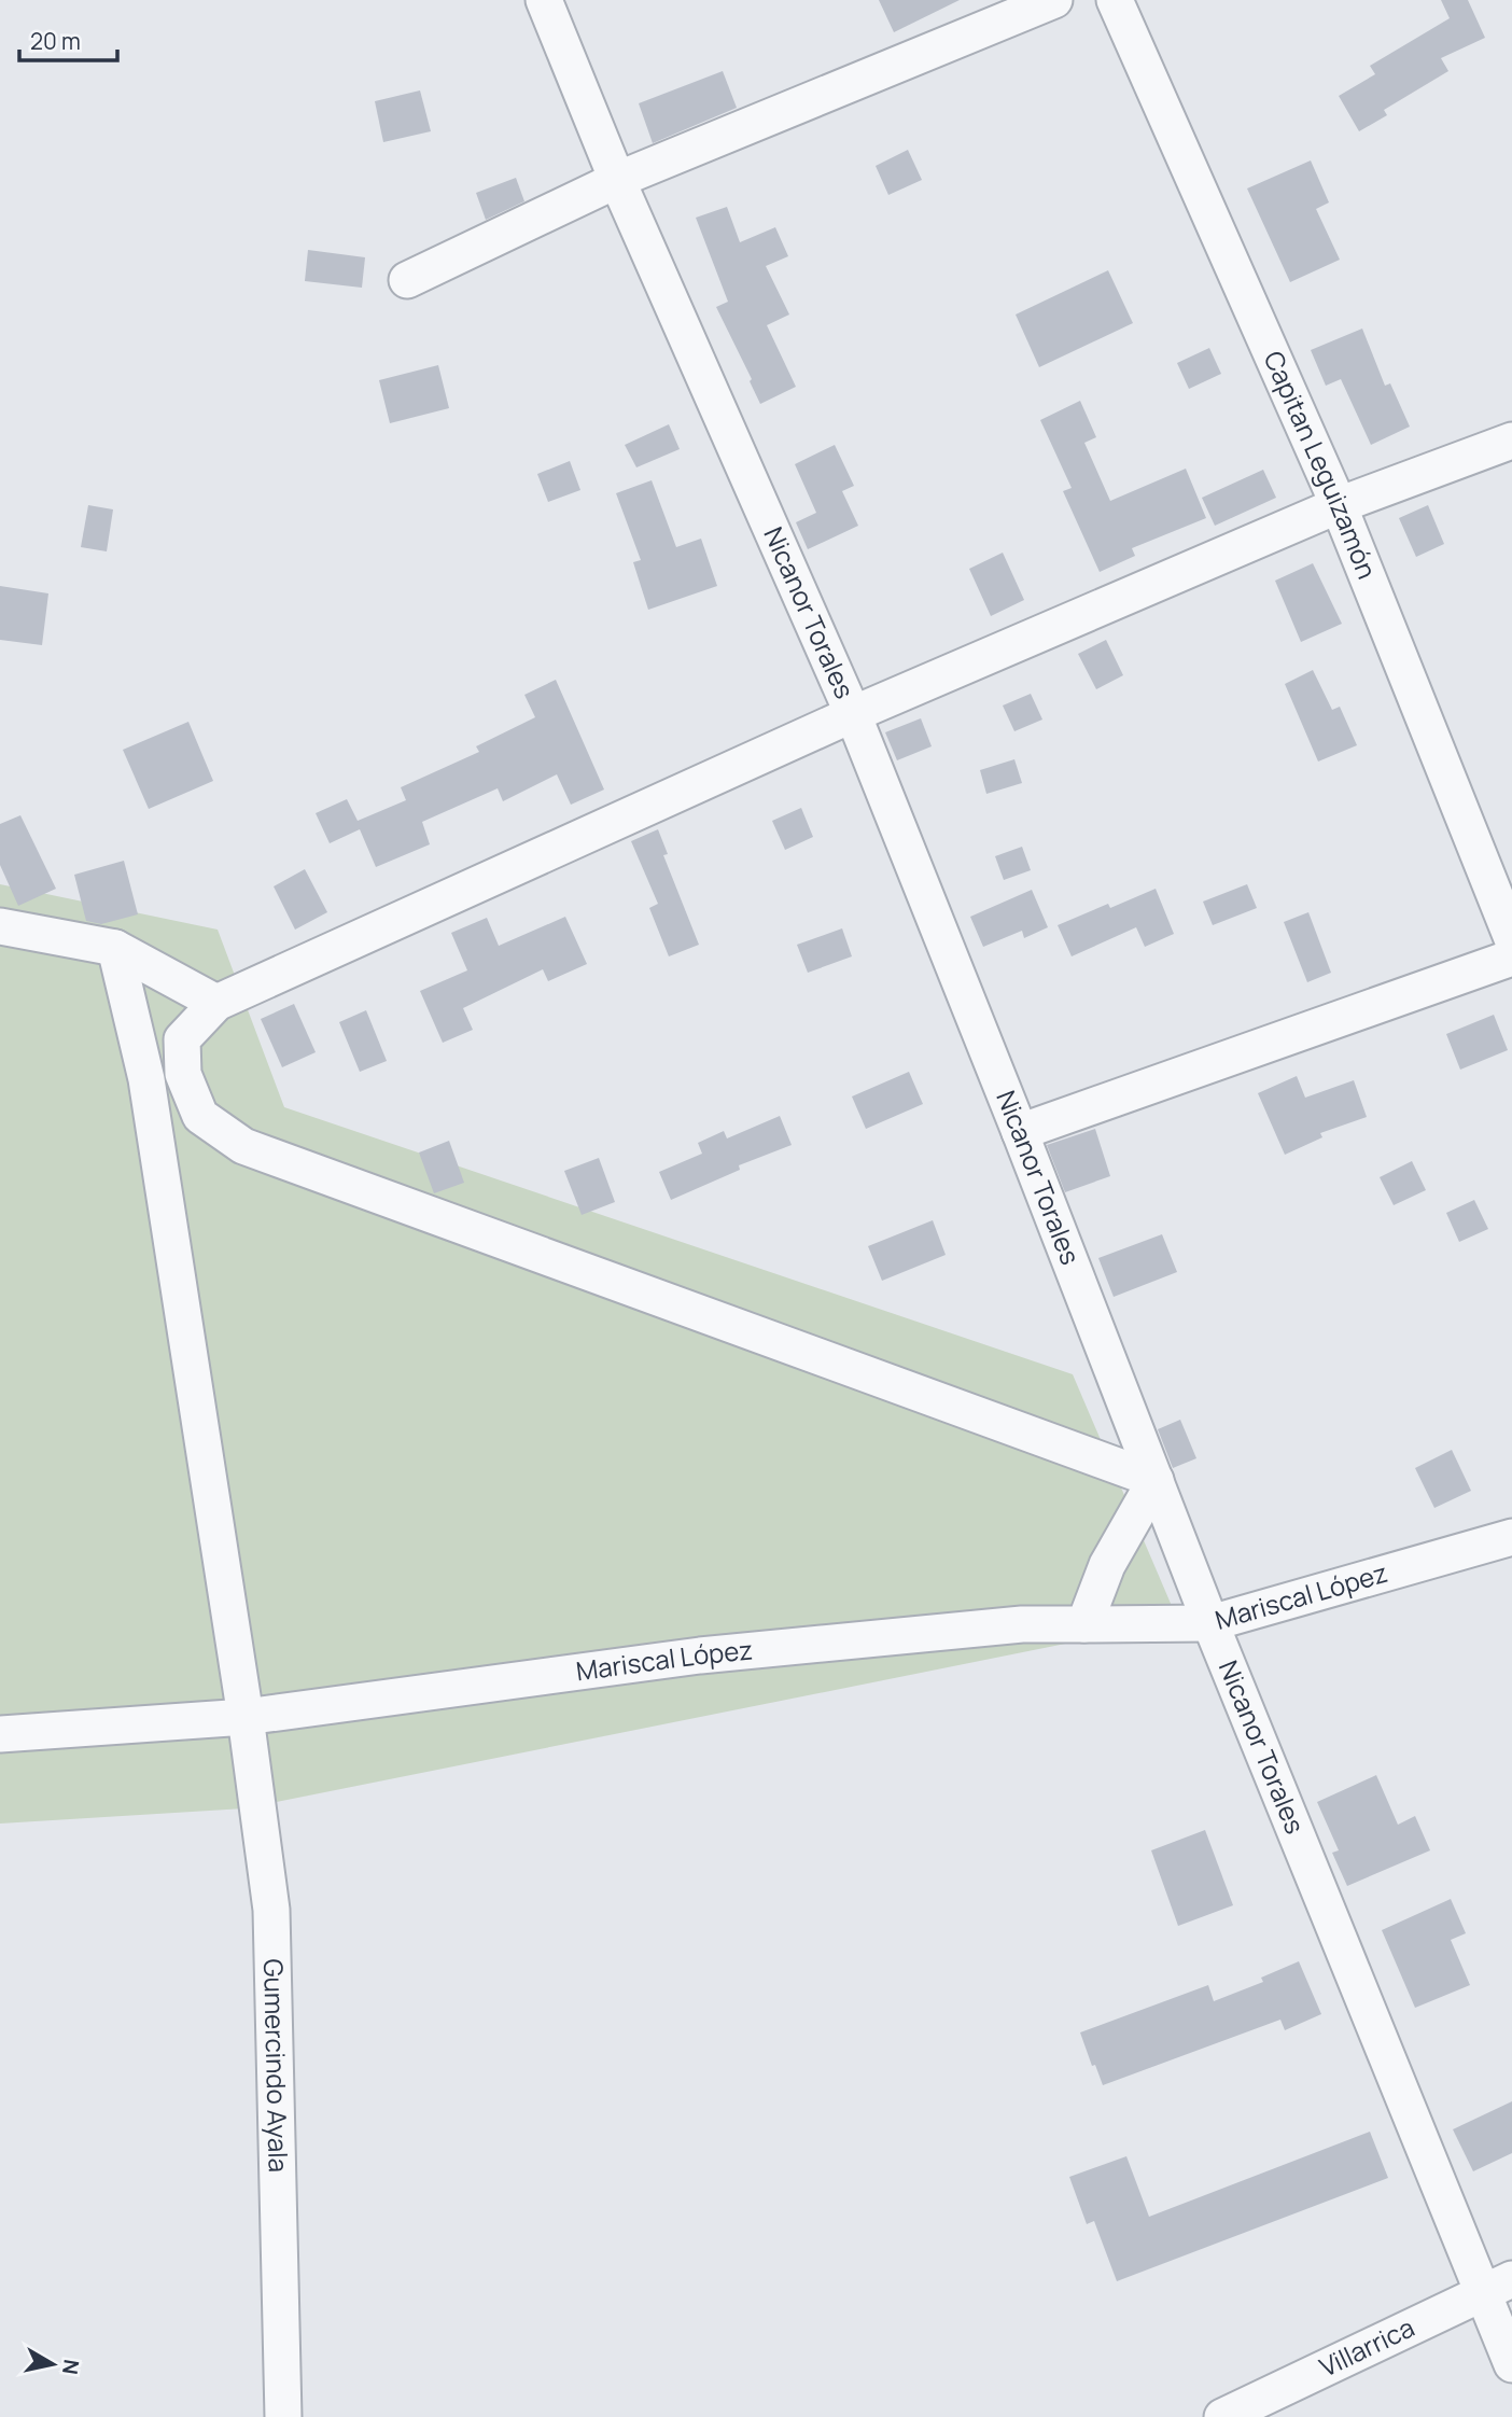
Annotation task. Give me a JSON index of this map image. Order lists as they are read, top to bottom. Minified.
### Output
{"streets":{"street":["Capitan Leguizamón","Nicanor Torales","Mariscal López","Gumercindo Ayala","Villarrica"]},"crossings":[["Nicanor Torales","Mariscal López"],["Nicanor Torales","Villarrica"],["Mariscal López","Gumercindo Ayala"]],"scale_bar":"20 m","north":"right"}
